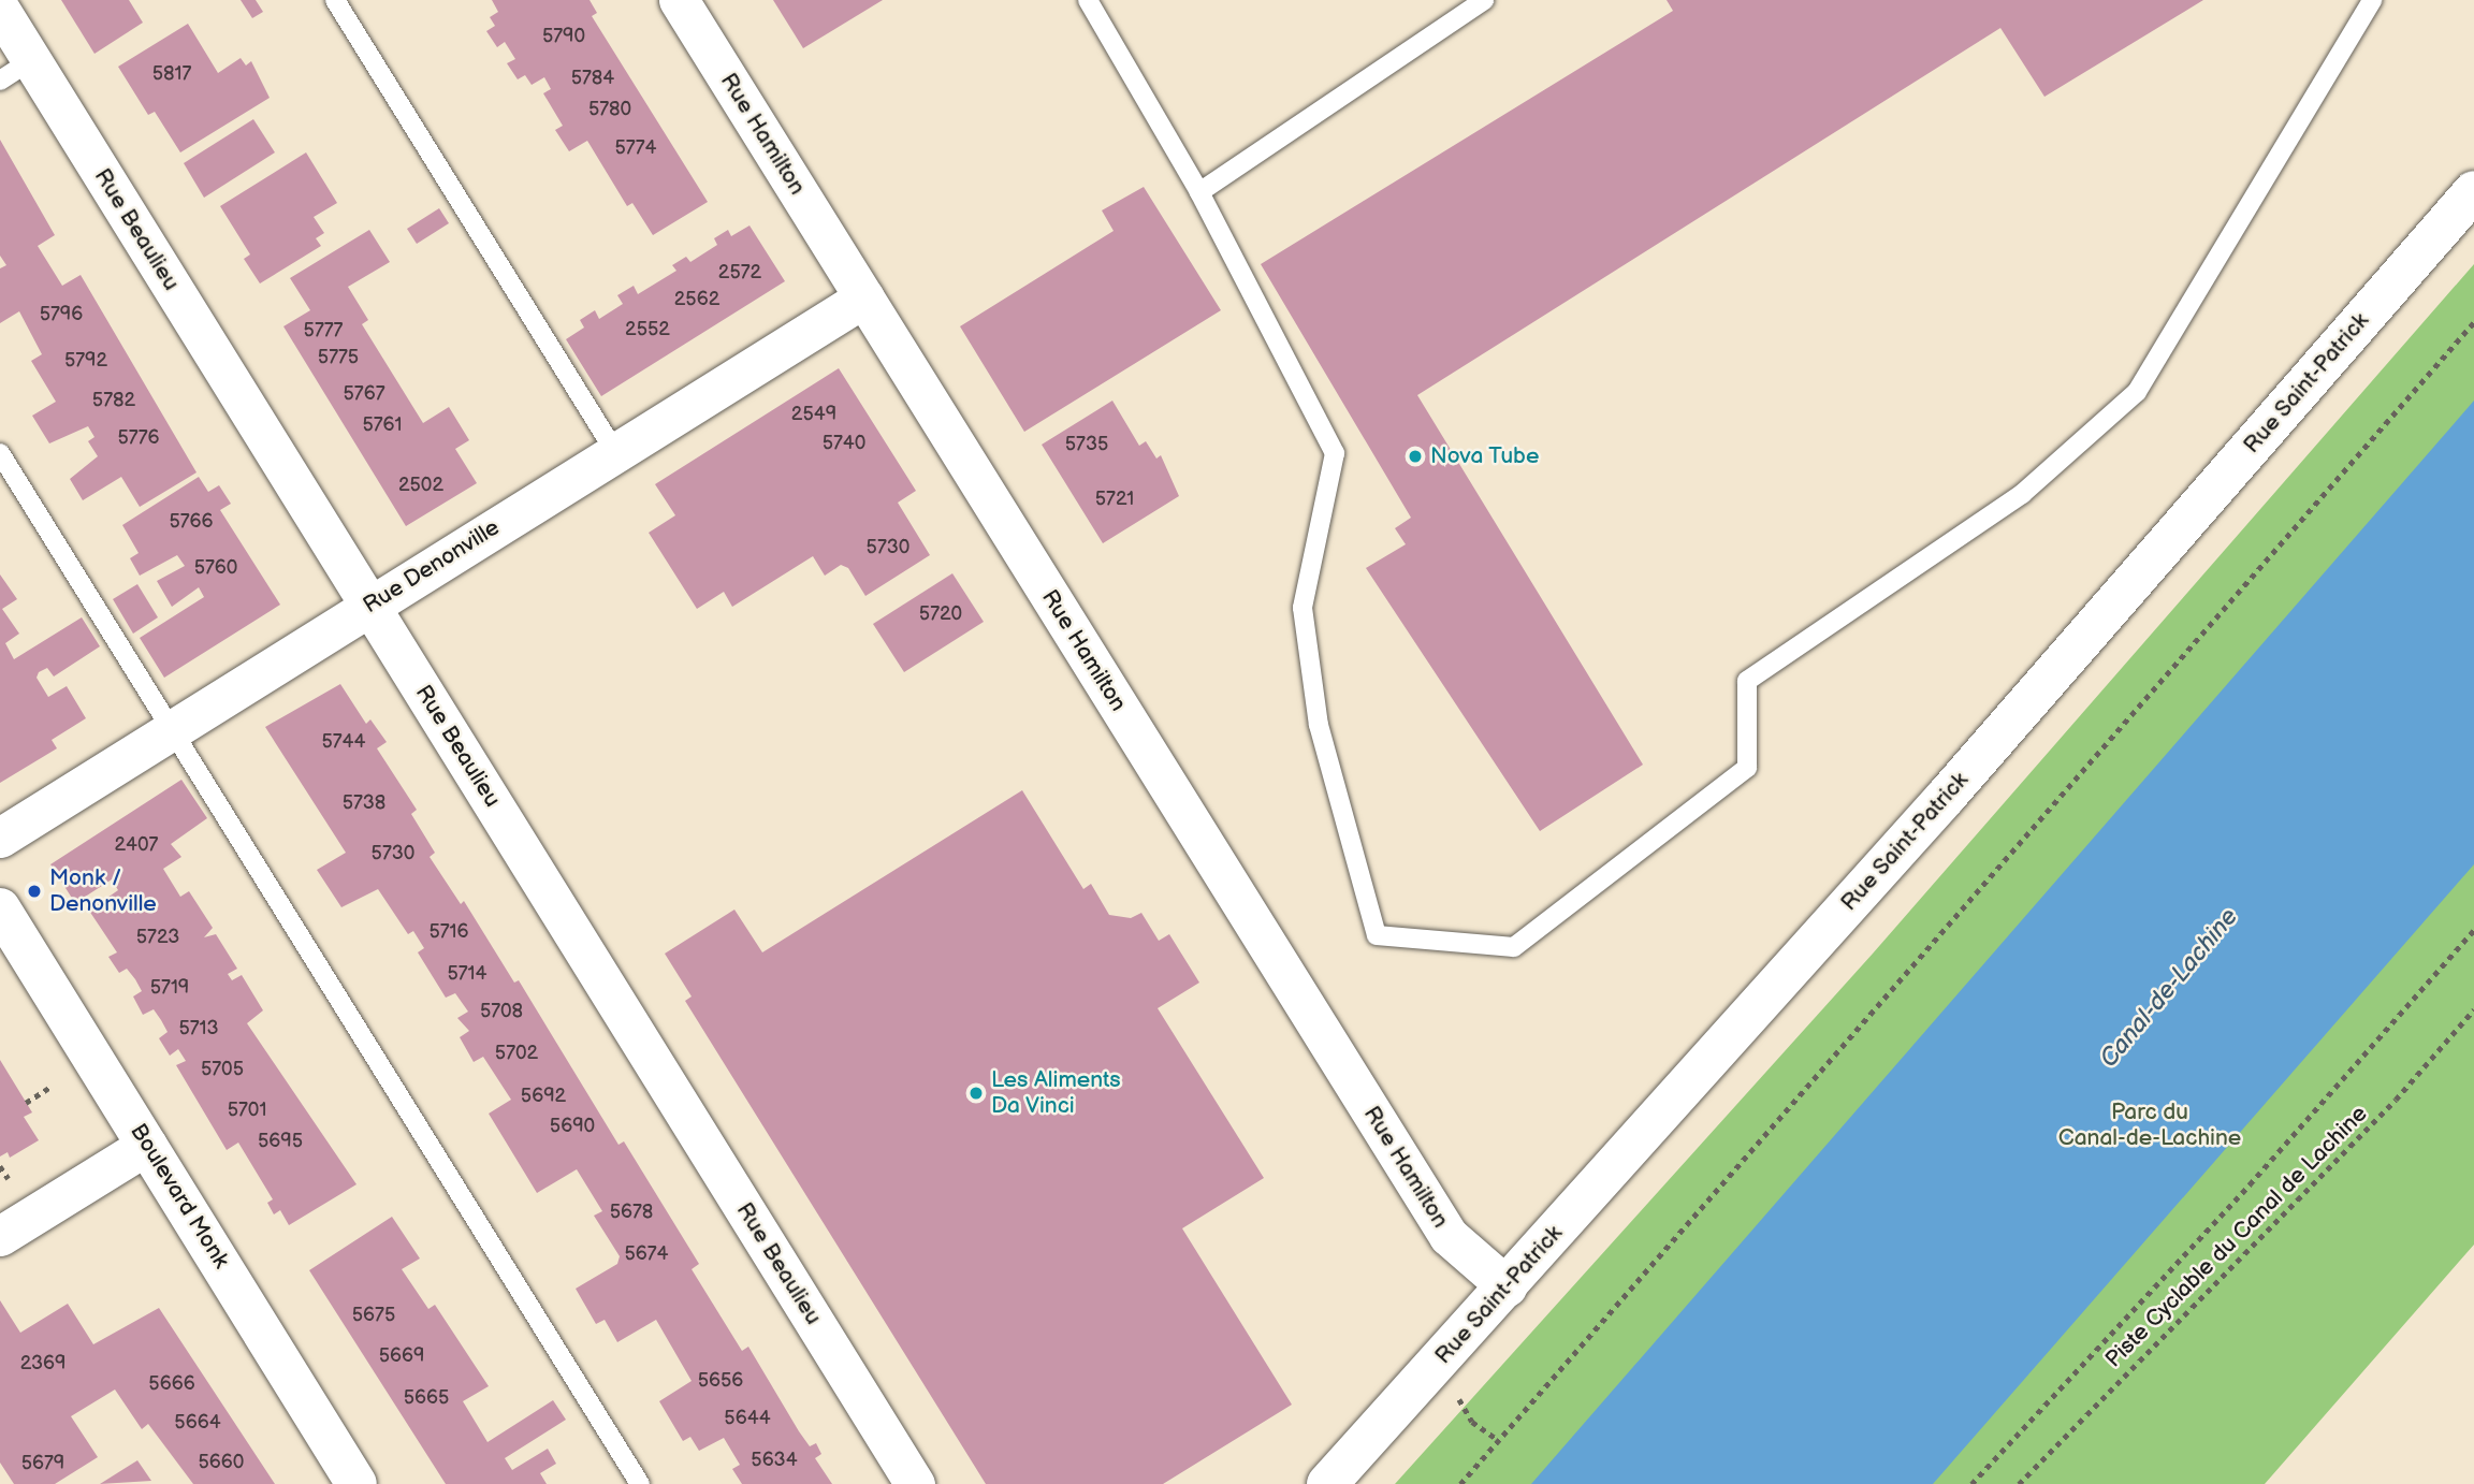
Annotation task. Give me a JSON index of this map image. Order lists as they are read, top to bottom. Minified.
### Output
{"streets":{"main road":["Rue Saint-Patrick","Boulevard Monk"],"street":["Rue Hamilton","Rue Beaulieu","Rue Denonville"],"path":["Piste Cyclable du Canal de Lachine"]},"crossings":[["Rue Hamilton","Rue Saint-Patrick"],["Rue Hamilton","Rue Denonville"],["Rue Beaulieu","Rue Denonville"]],"water":["Canal-de-Lachine"],"parks":["Parc du Canal-de-Lachine"],"places":["Nova Tube","Monk / Denonville","Les Aliments Da Vinci"],"house_numbers":["5790","5817","5784","5780","5774","2572","2562","5796","2552","5777","5775","5792","5767","5782","2549","5761","5776","5740","5735","2502","5721","5766","5730","5760","5720","5744","5738","2407","5730","5716","5723","5714","5719","5708","5713","5702","5705","5692","5701","5690","5695","5678","5674","5675","5669","2369","5656","5666","5665","5644","5664","5634","5660","5679"]}
